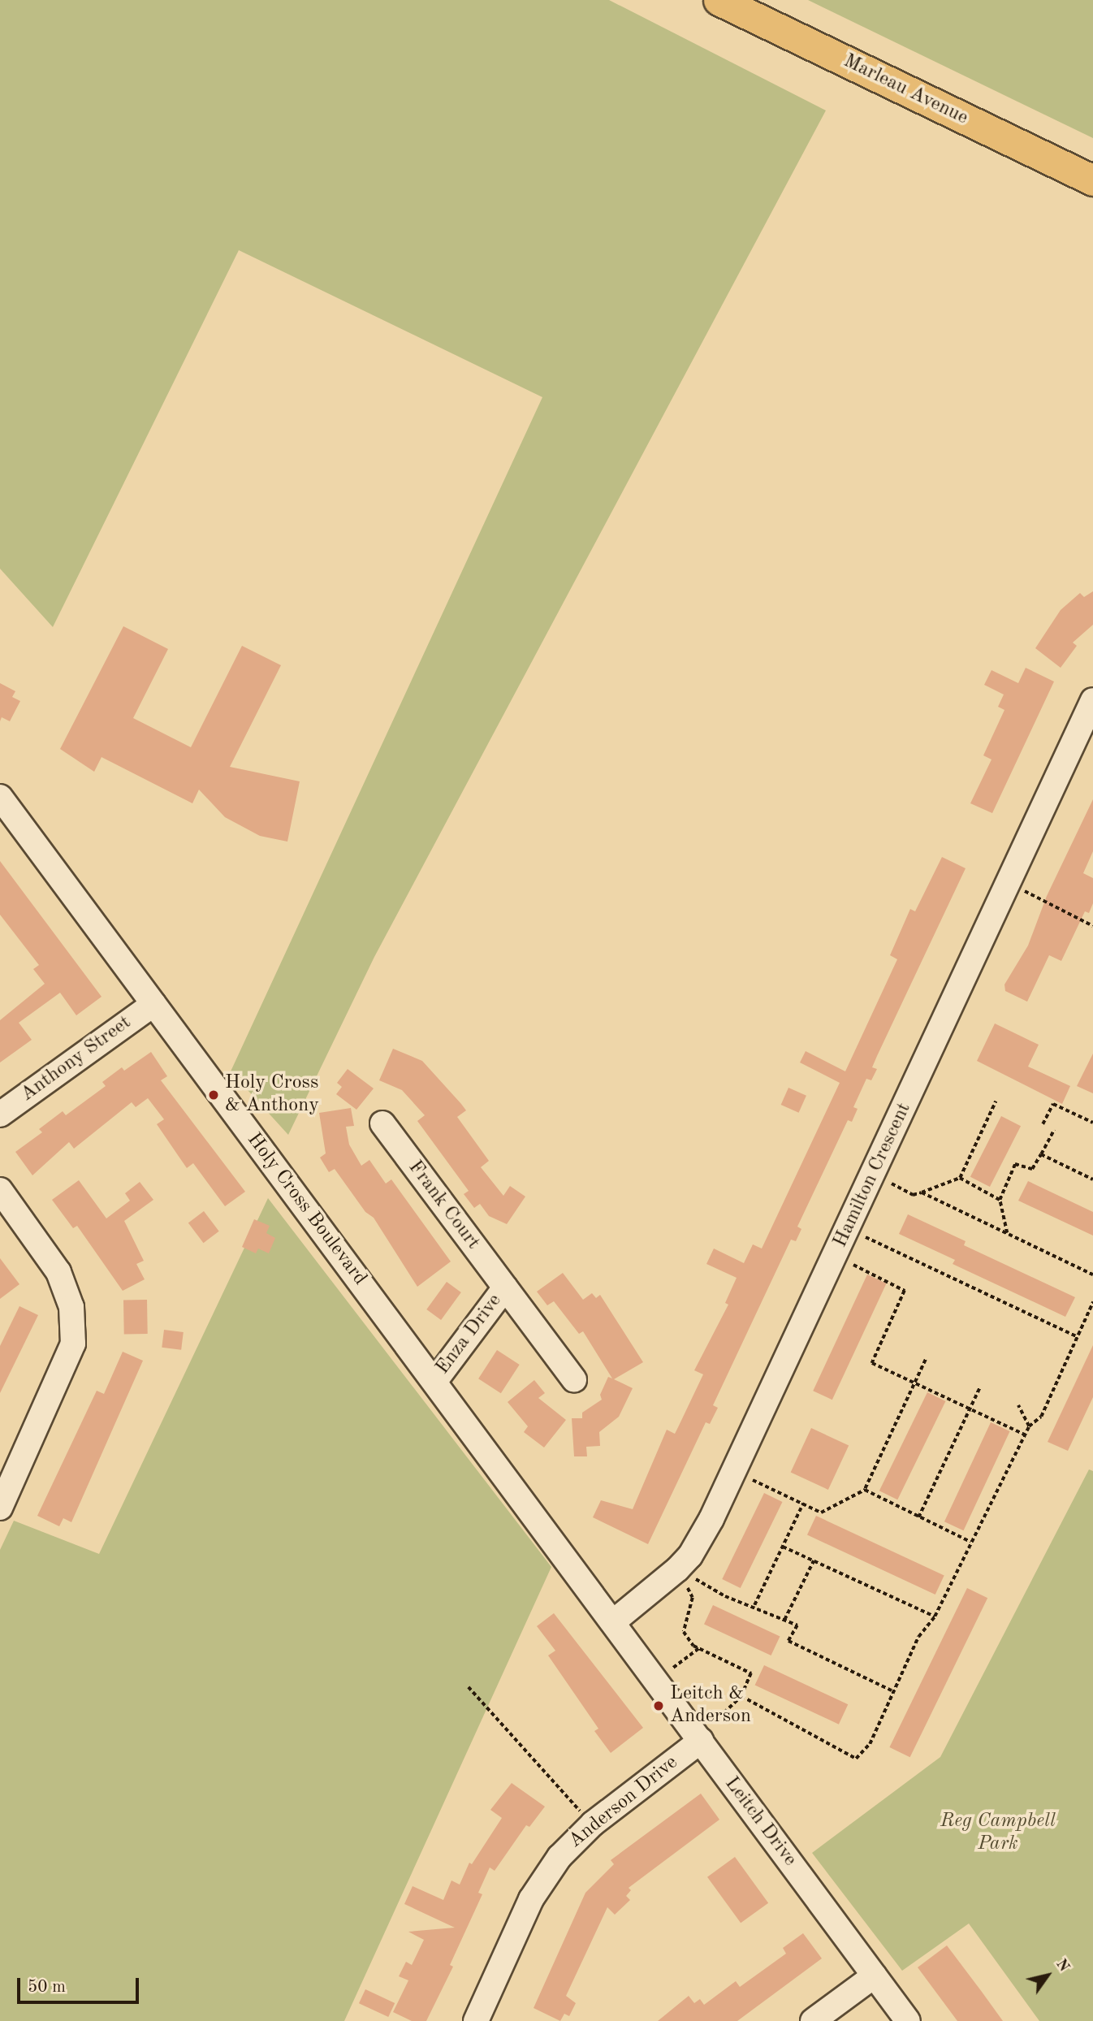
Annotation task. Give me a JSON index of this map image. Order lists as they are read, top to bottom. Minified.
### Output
{"streets":{"main road":["Marleau Avenue"],"street":["Anthony Street","Hamilton Crescent","Frank Court","Holy Cross Boulevard","Enza Drive","Anderson Drive","Leitch Drive"]},"crossings":[["Anthony Street","Holy Cross Boulevard"],["Hamilton Crescent","Holy Cross Boulevard"],["Hamilton Crescent","Leitch Drive"],["Frank Court","Enza Drive"],["Holy Cross Boulevard","Enza Drive"],["Holy Cross Boulevard","Leitch Drive"],["Anderson Drive","Leitch Drive"]],"parks":["Reg Campbell Park"],"places":["Holy Cross & Anthony","Leitch & Anderson"],"scale_bar":"50 m","north":"top right"}
